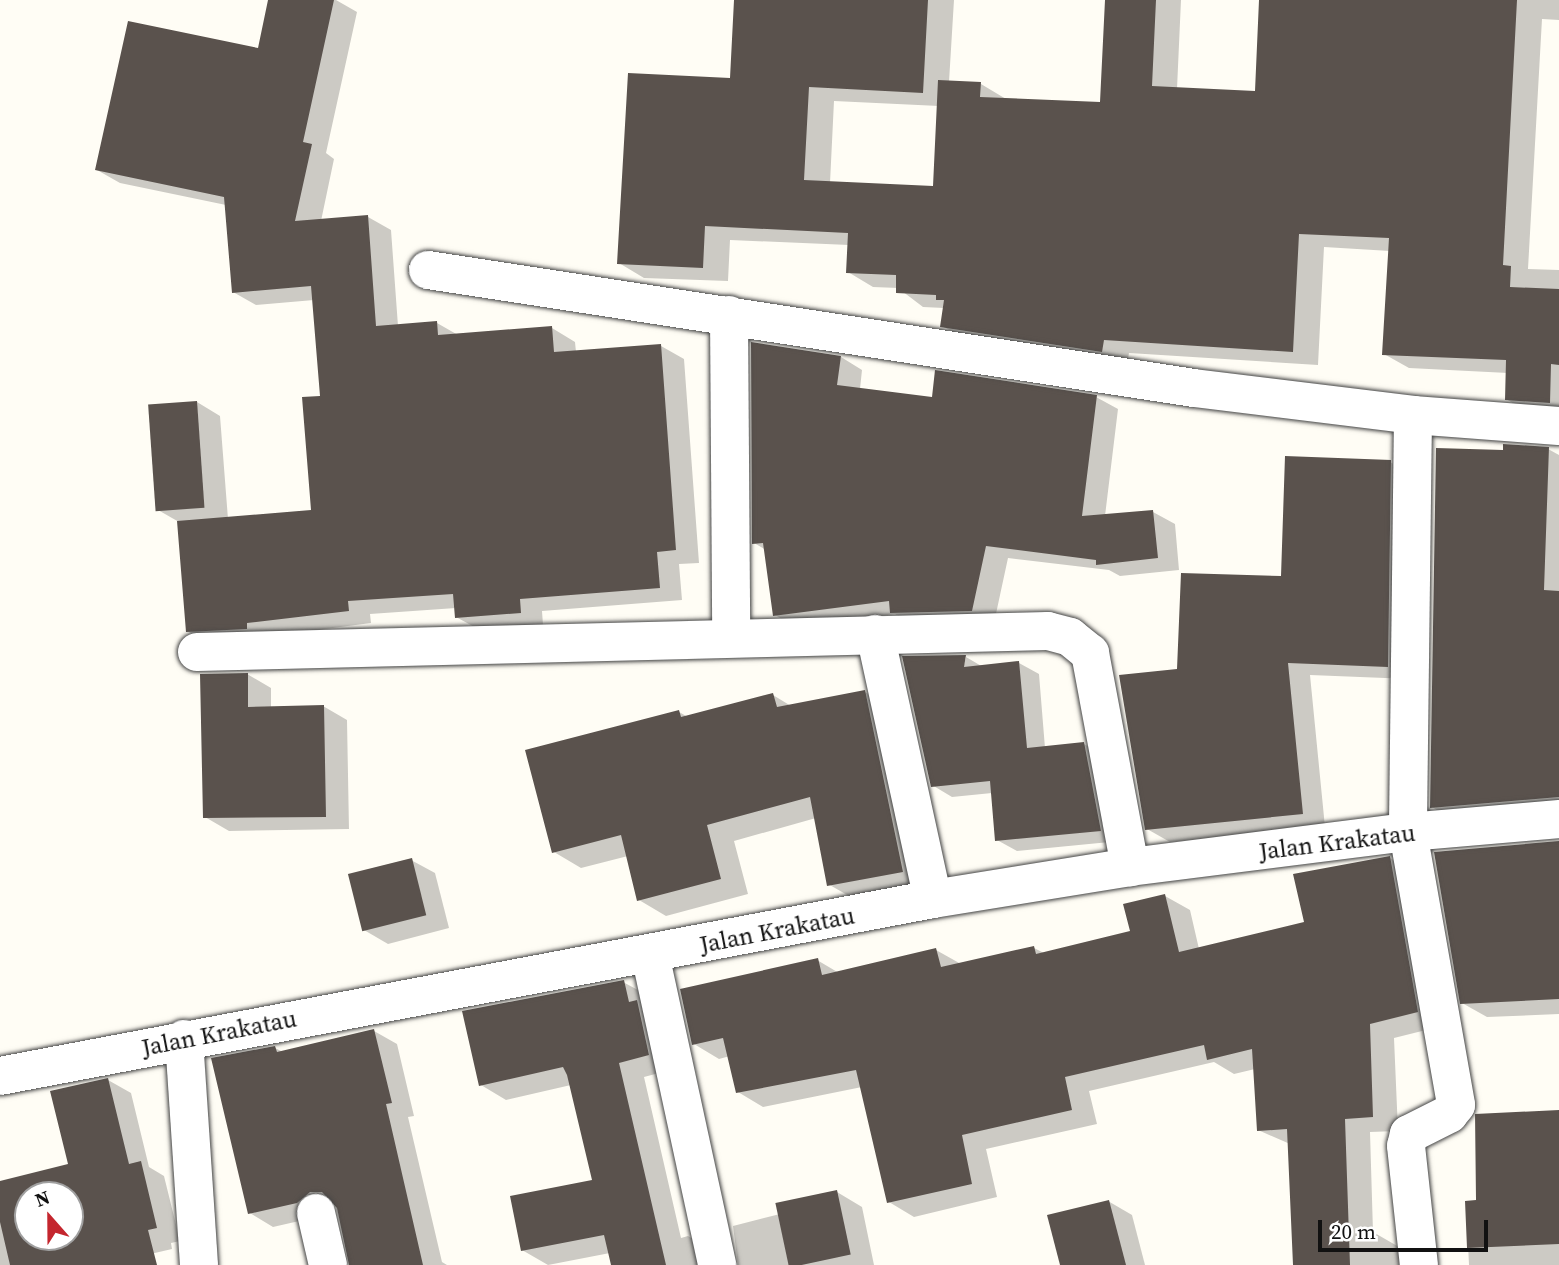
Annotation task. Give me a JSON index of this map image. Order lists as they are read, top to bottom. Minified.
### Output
{"streets":{"street":["Jalan Krakatau"]},"scale_bar":"20 m","north":"top"}
